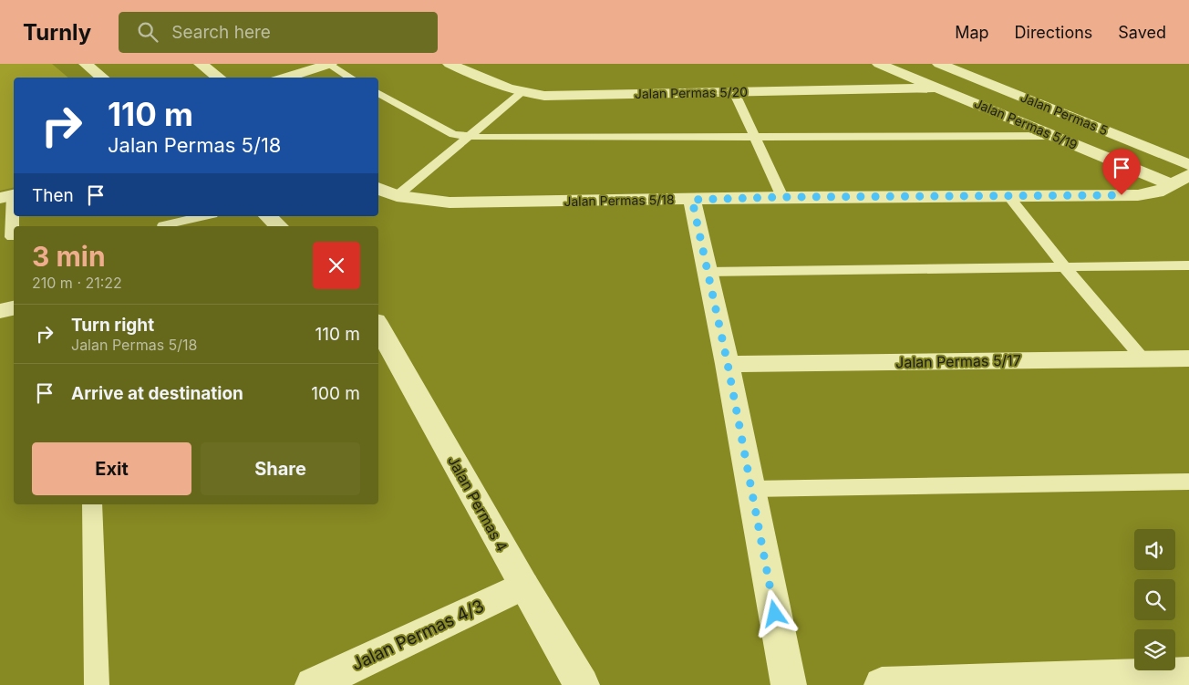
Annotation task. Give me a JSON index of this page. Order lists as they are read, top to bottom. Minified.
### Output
{"streets":{"street":["Jalan Permas 5/20","Jalan Permas 5","Jalan Permas 5/19","Jalan Permas 5/18","Jalan Permas 5/17","Jalan Permas 4","Jalan Permas 4/3"]},"crossings":[["Jalan Permas 5/20","Jalan Permas 5/19"],["Jalan Permas 5/19","Jalan Permas 5/18"],["Jalan Permas 4","Jalan Permas 4/3"]],"page":{"header":"Turnly","search":"Search here","nav":["Map","Directions","Saved"],"turn":["110 m","Jalan Permas 5/18"],"then":"Then","heading":["3 min","210 m · 21:22"],"list":[{"name":"Turn right","note":"Jalan Permas 5/18","value":"110 m"},{"name":"Arrive at destination","value":"100 m"}],"buttons":["Exit","Share"]}}
